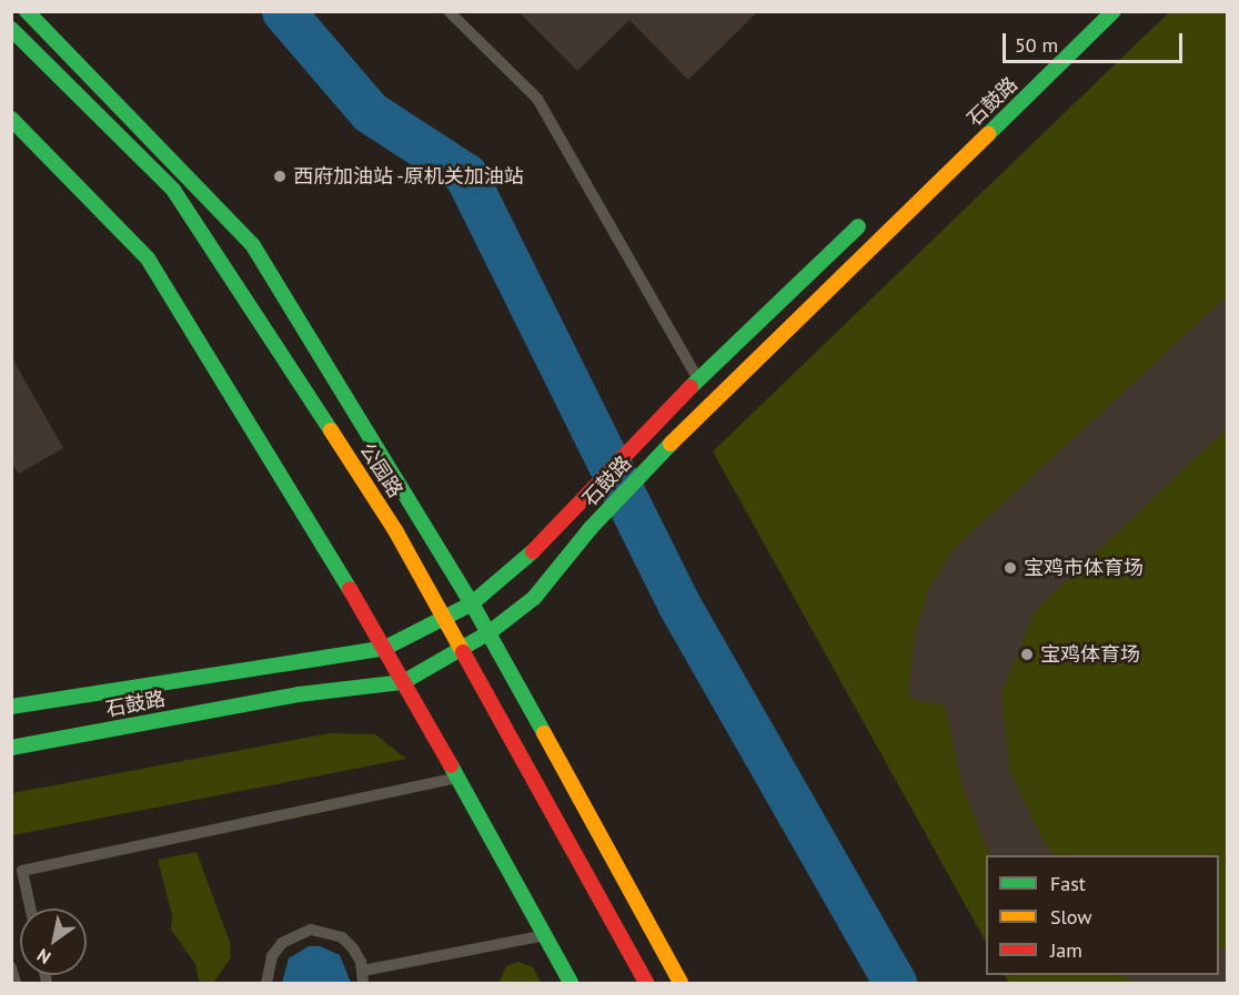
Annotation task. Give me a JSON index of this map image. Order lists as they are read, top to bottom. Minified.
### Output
{"streets":{"main road":["石鼓路","公园路"]},"places":["西府加油站 -原机关加油站","宝鸡市体育场","宝鸡体育场"],"legend":["Fast","Slow","Jam"],"scale_bar":"50 m","north":"bottom left"}
